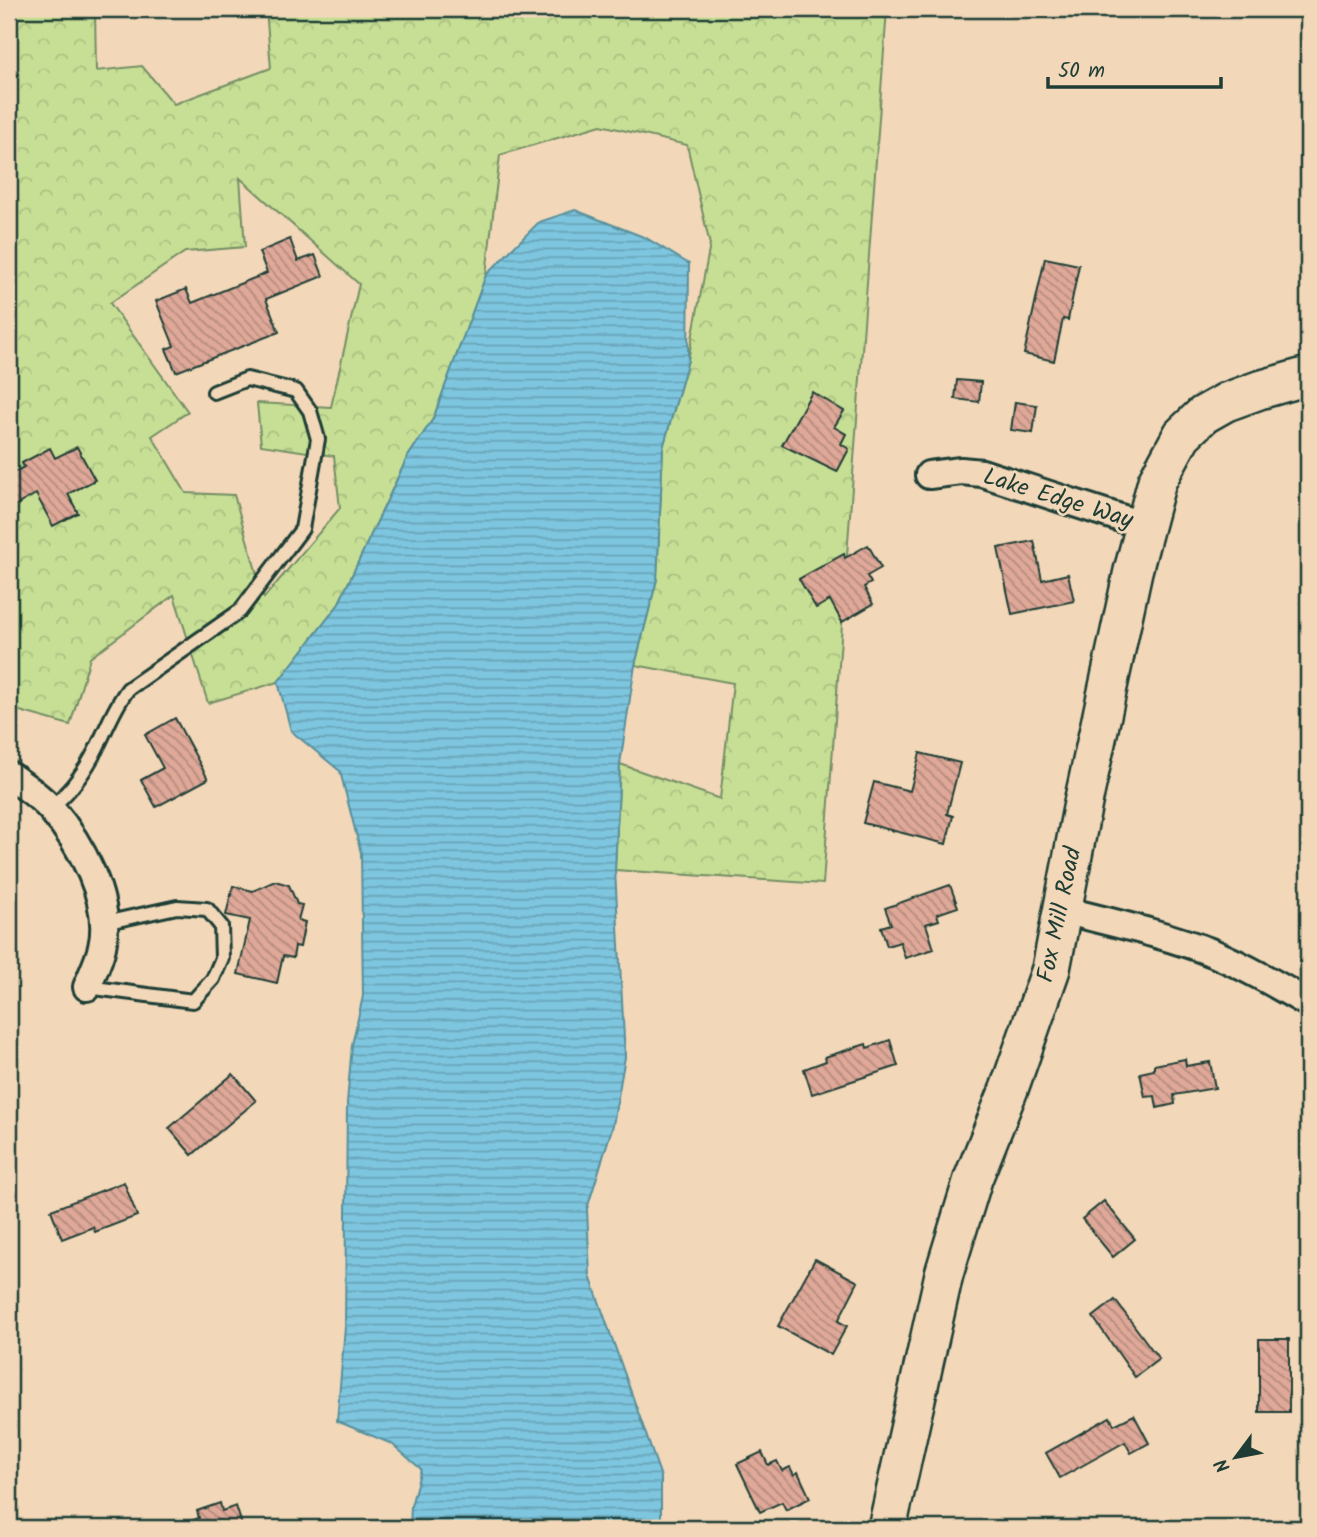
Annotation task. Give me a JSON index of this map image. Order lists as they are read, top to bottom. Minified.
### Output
{"streets":{"main road":["Fox Mill Road"],"street":["Lake Edge Way"]},"crossings":[["Lake Edge Way","Fox Mill Road"]],"scale_bar":"50 m","north":"bottom left"}
